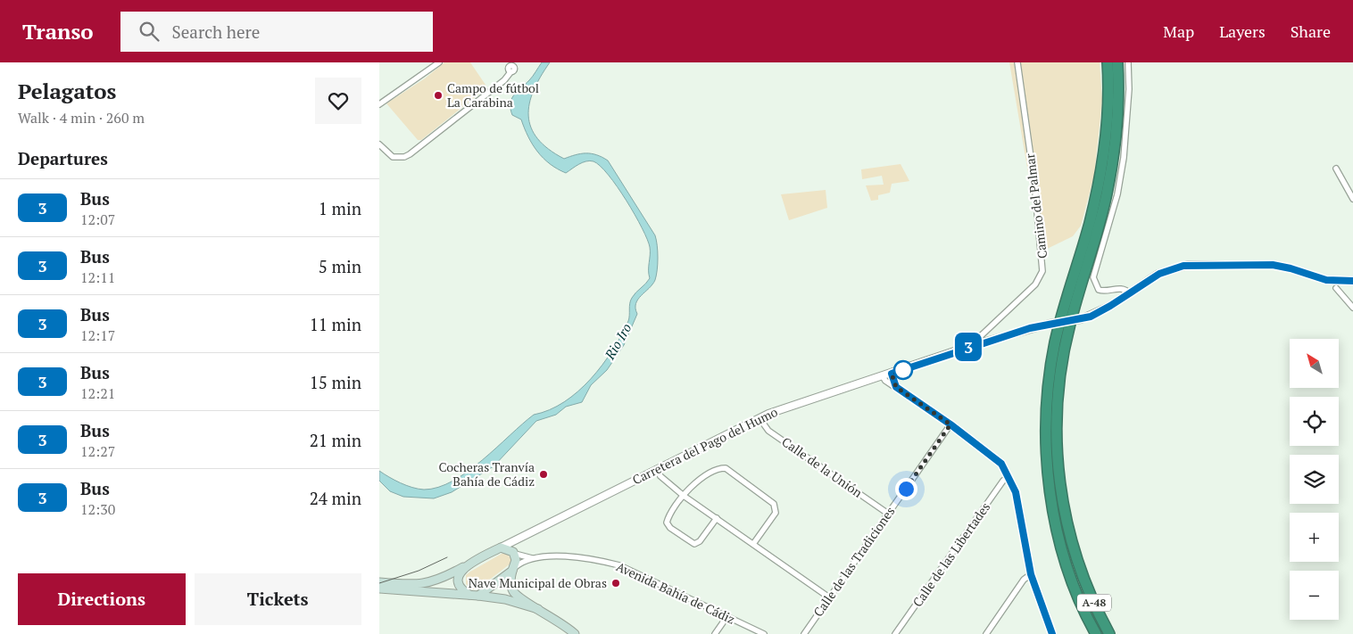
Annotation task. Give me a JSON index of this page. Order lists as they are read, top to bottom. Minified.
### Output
{"streets":{"highway":["A-48"],"street":["Camino del Palmar","Carretera del Pago del Humo","Calle de la Unión","Calle de las Libertades","Calle de las Tradiciones","Avenida Bahía de Cádiz"]},"crossings":[["Camino del Palmar","Carretera del Pago del Humo"],["Carretera del Pago del Humo","Calle de la Unión"],["Calle de la Unión","Calle de las Tradiciones"]],"water":["Rio Iro"],"places":["Campo de fútbol La Carabina","Cocheras Tranvía Bahía de Cádiz","Nave Municipal de Obras"],"lines":["bus line 3"],"north":"top left","page":{"header":"Transo","search":"Search here","nav":["Map","Layers","Share"],"heading":[["Pelagatos","Walk · 4 min · 260 m"],"Departures"],"on_map":"3","list":[{"mark":"3","name":"Bus","note":"12:07","value":"1 min"},{"mark":"3","name":"Bus","note":"12:11","value":"5 min"},{"mark":"3","name":"Bus","note":"12:17","value":"11 min"},{"mark":"3","name":"Bus","note":"12:21","value":"15 min"},{"mark":"3","name":"Bus","note":"12:27","value":"21 min"},{"mark":"3","name":"Bus","note":"12:30","value":"24 min"}],"map_buttons":["+","−"],"buttons":["Directions","Tickets"]}}
